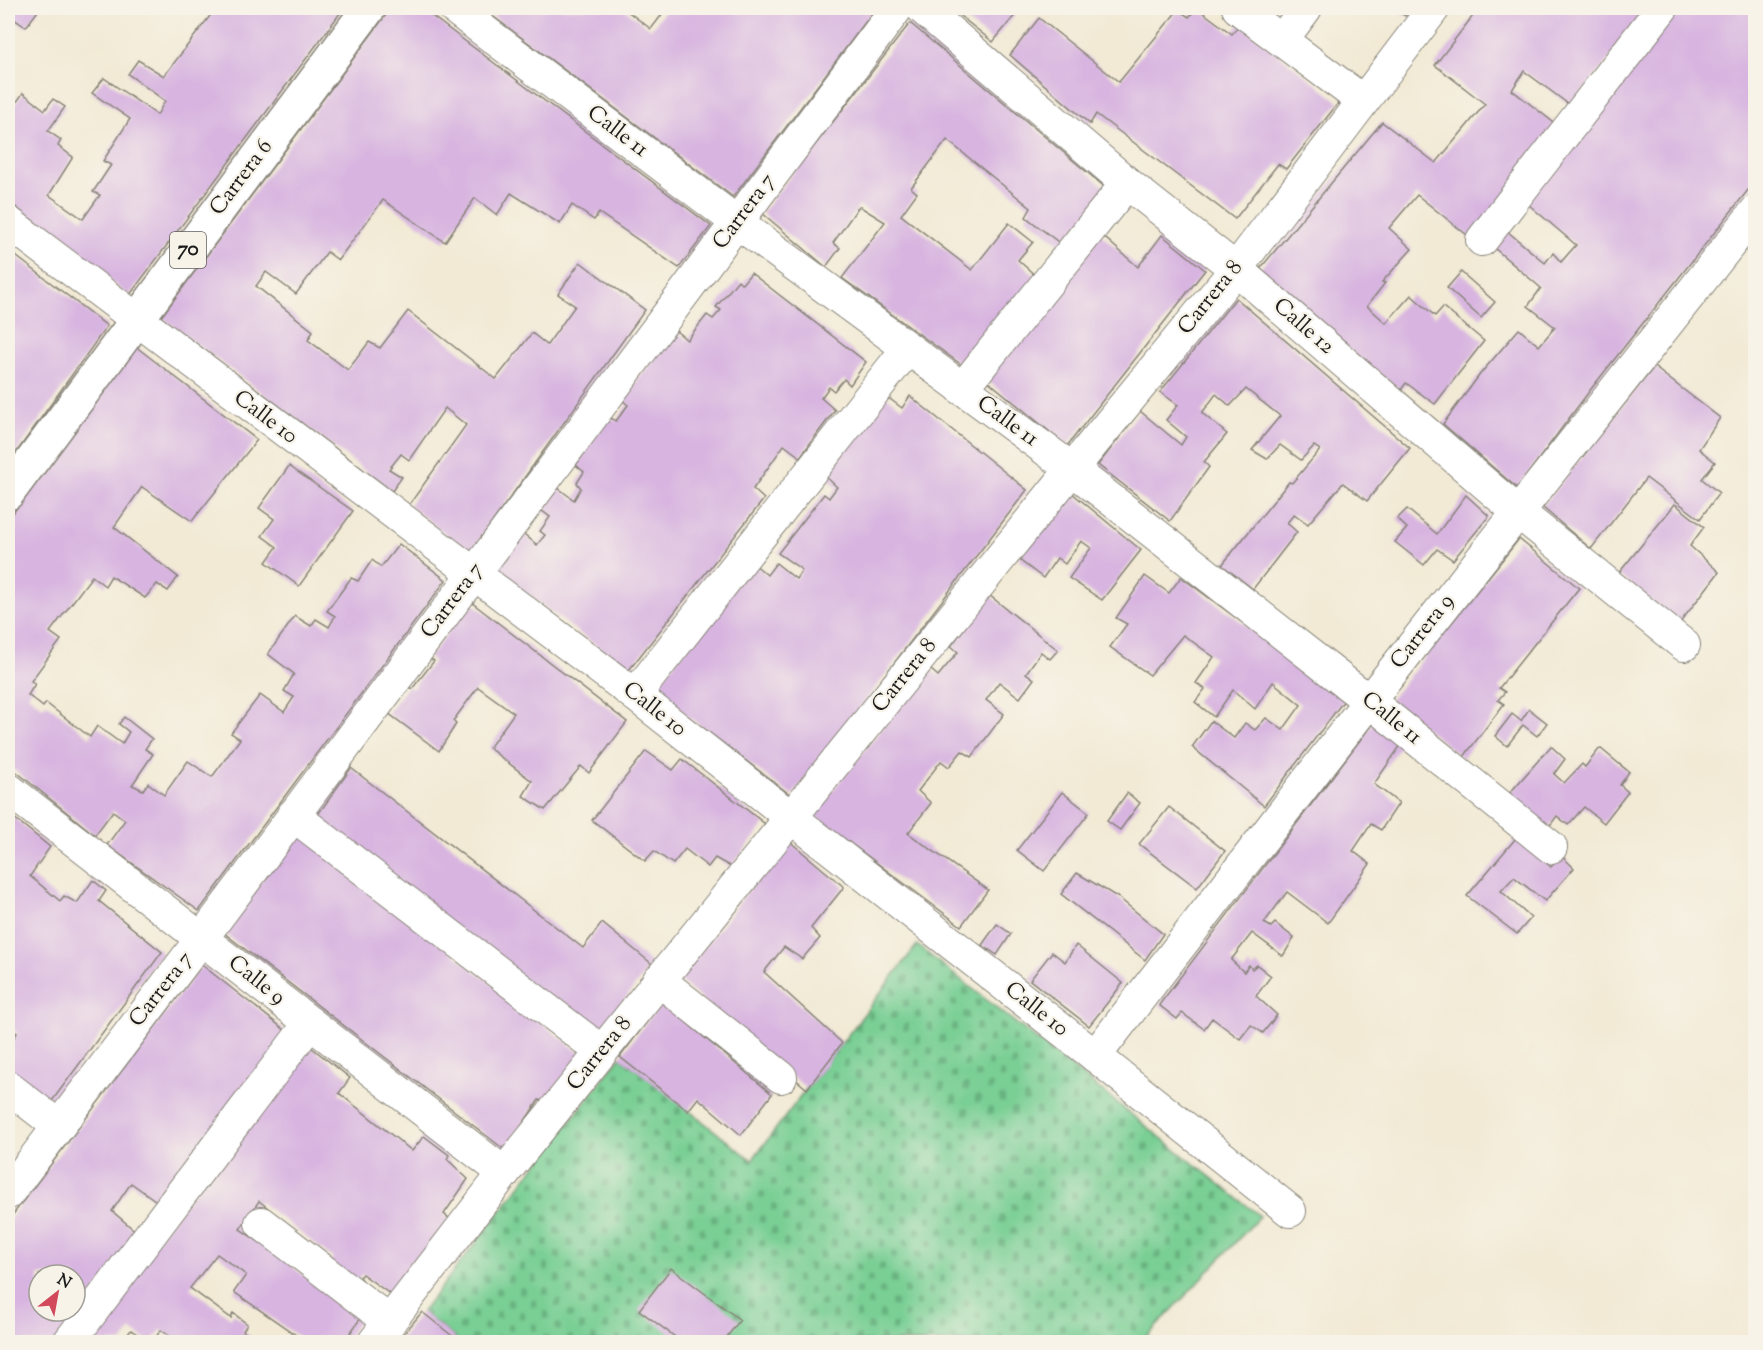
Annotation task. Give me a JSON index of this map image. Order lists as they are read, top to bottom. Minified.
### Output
{"streets":{"main road":["Carrera 6","70"],"street":["Calle 11","Carrera 7","Carrera 8","Calle 12","Calle 10","Carrera 9","Calle 9"]},"crossings":[["Calle 11","Carrera 7"],["Calle 11","Carrera 8"],["Calle 11","Carrera 9"],["Carrera 6","Calle 10"],["Carrera 7","Calle 10"],["Carrera 7","Calle 9"],["Carrera 8","Calle 12"],["Carrera 8","Calle 10"],["Carrera 8","Calle 9"],["Calle 12","Carrera 9"],["Calle 10","Carrera 9"]],"north":"top right"}
